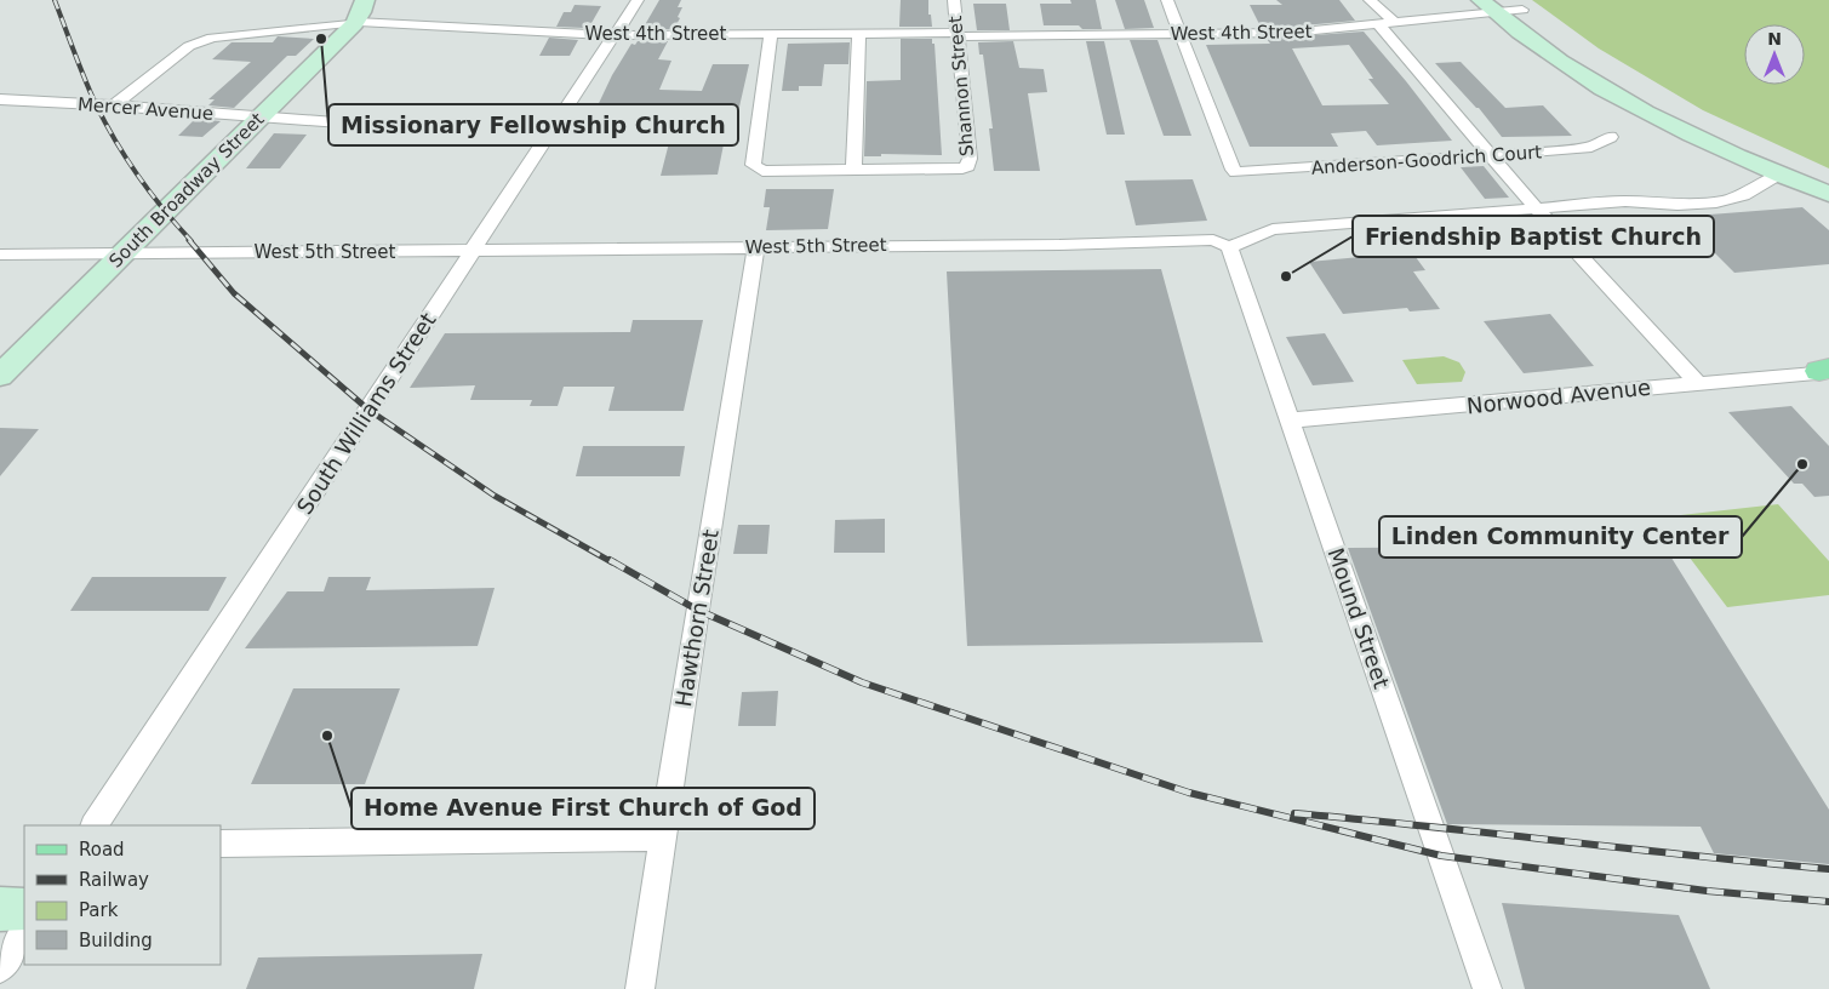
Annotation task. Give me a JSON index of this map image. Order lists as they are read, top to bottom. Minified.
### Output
{"streets":{"main road":["South Broadway Street"],"street":["West 4th Street","Shannon Street","Mercer Avenue","Anderson-Goodrich Court","West 5th Street","Norwood Avenue","South Williams Street","Hawthorn Street","Mound Street"]},"crossings":[["West 4th Street","Shannon Street"],["West 4th Street","Mercer Avenue"],["West 4th Street","Anderson-Goodrich Court"],["West 4th Street","South Broadway Street"],["West 4th Street","South Williams Street"],["Mercer Avenue","South Broadway Street"],["Mercer Avenue","South Williams Street"],["South Broadway Street","West 5th Street"],["West 5th Street","South Williams Street"],["West 5th Street","Hawthorn Street"],["West 5th Street","Mound Street"],["Norwood Avenue","Mound Street"]],"places":["Missionary Fellowship Church","Friendship Baptist Church","Linden Community Center","Home Avenue First Church of God"],"legend":["Road","Railway","Park","Building"],"north":"top"}
